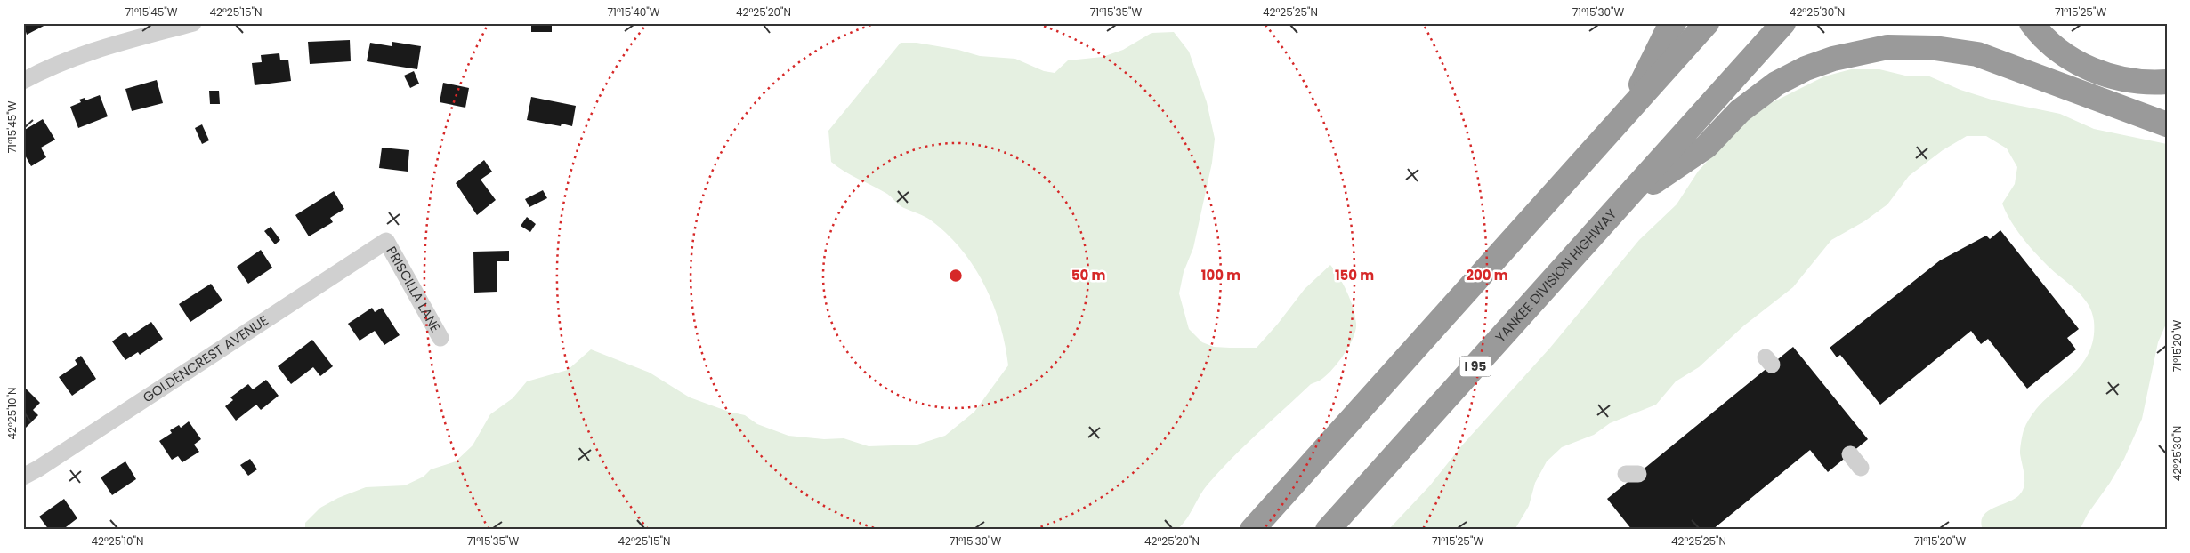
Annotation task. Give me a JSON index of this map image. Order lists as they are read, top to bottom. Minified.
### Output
{"streets":{"highway":["YANKEE DIVISION HIGHWAY","I 95"],"street":["PRISCILLA LANE","GOLDENCREST AVENUE"]},"crossings":[["PRISCILLA LANE","GOLDENCREST AVENUE"]],"coordinates":["71°15'45\"W","42°25'15\"N","71°15'40\"W","42°25'20\"N","71°15'35\"W","42°25'25\"N","71°15'30\"W","42°25'30\"N","71°15'25\"W","71°15'20\"W","42°25'10\"N"],"rings":["50 m","100 m","150 m","200 m"]}
